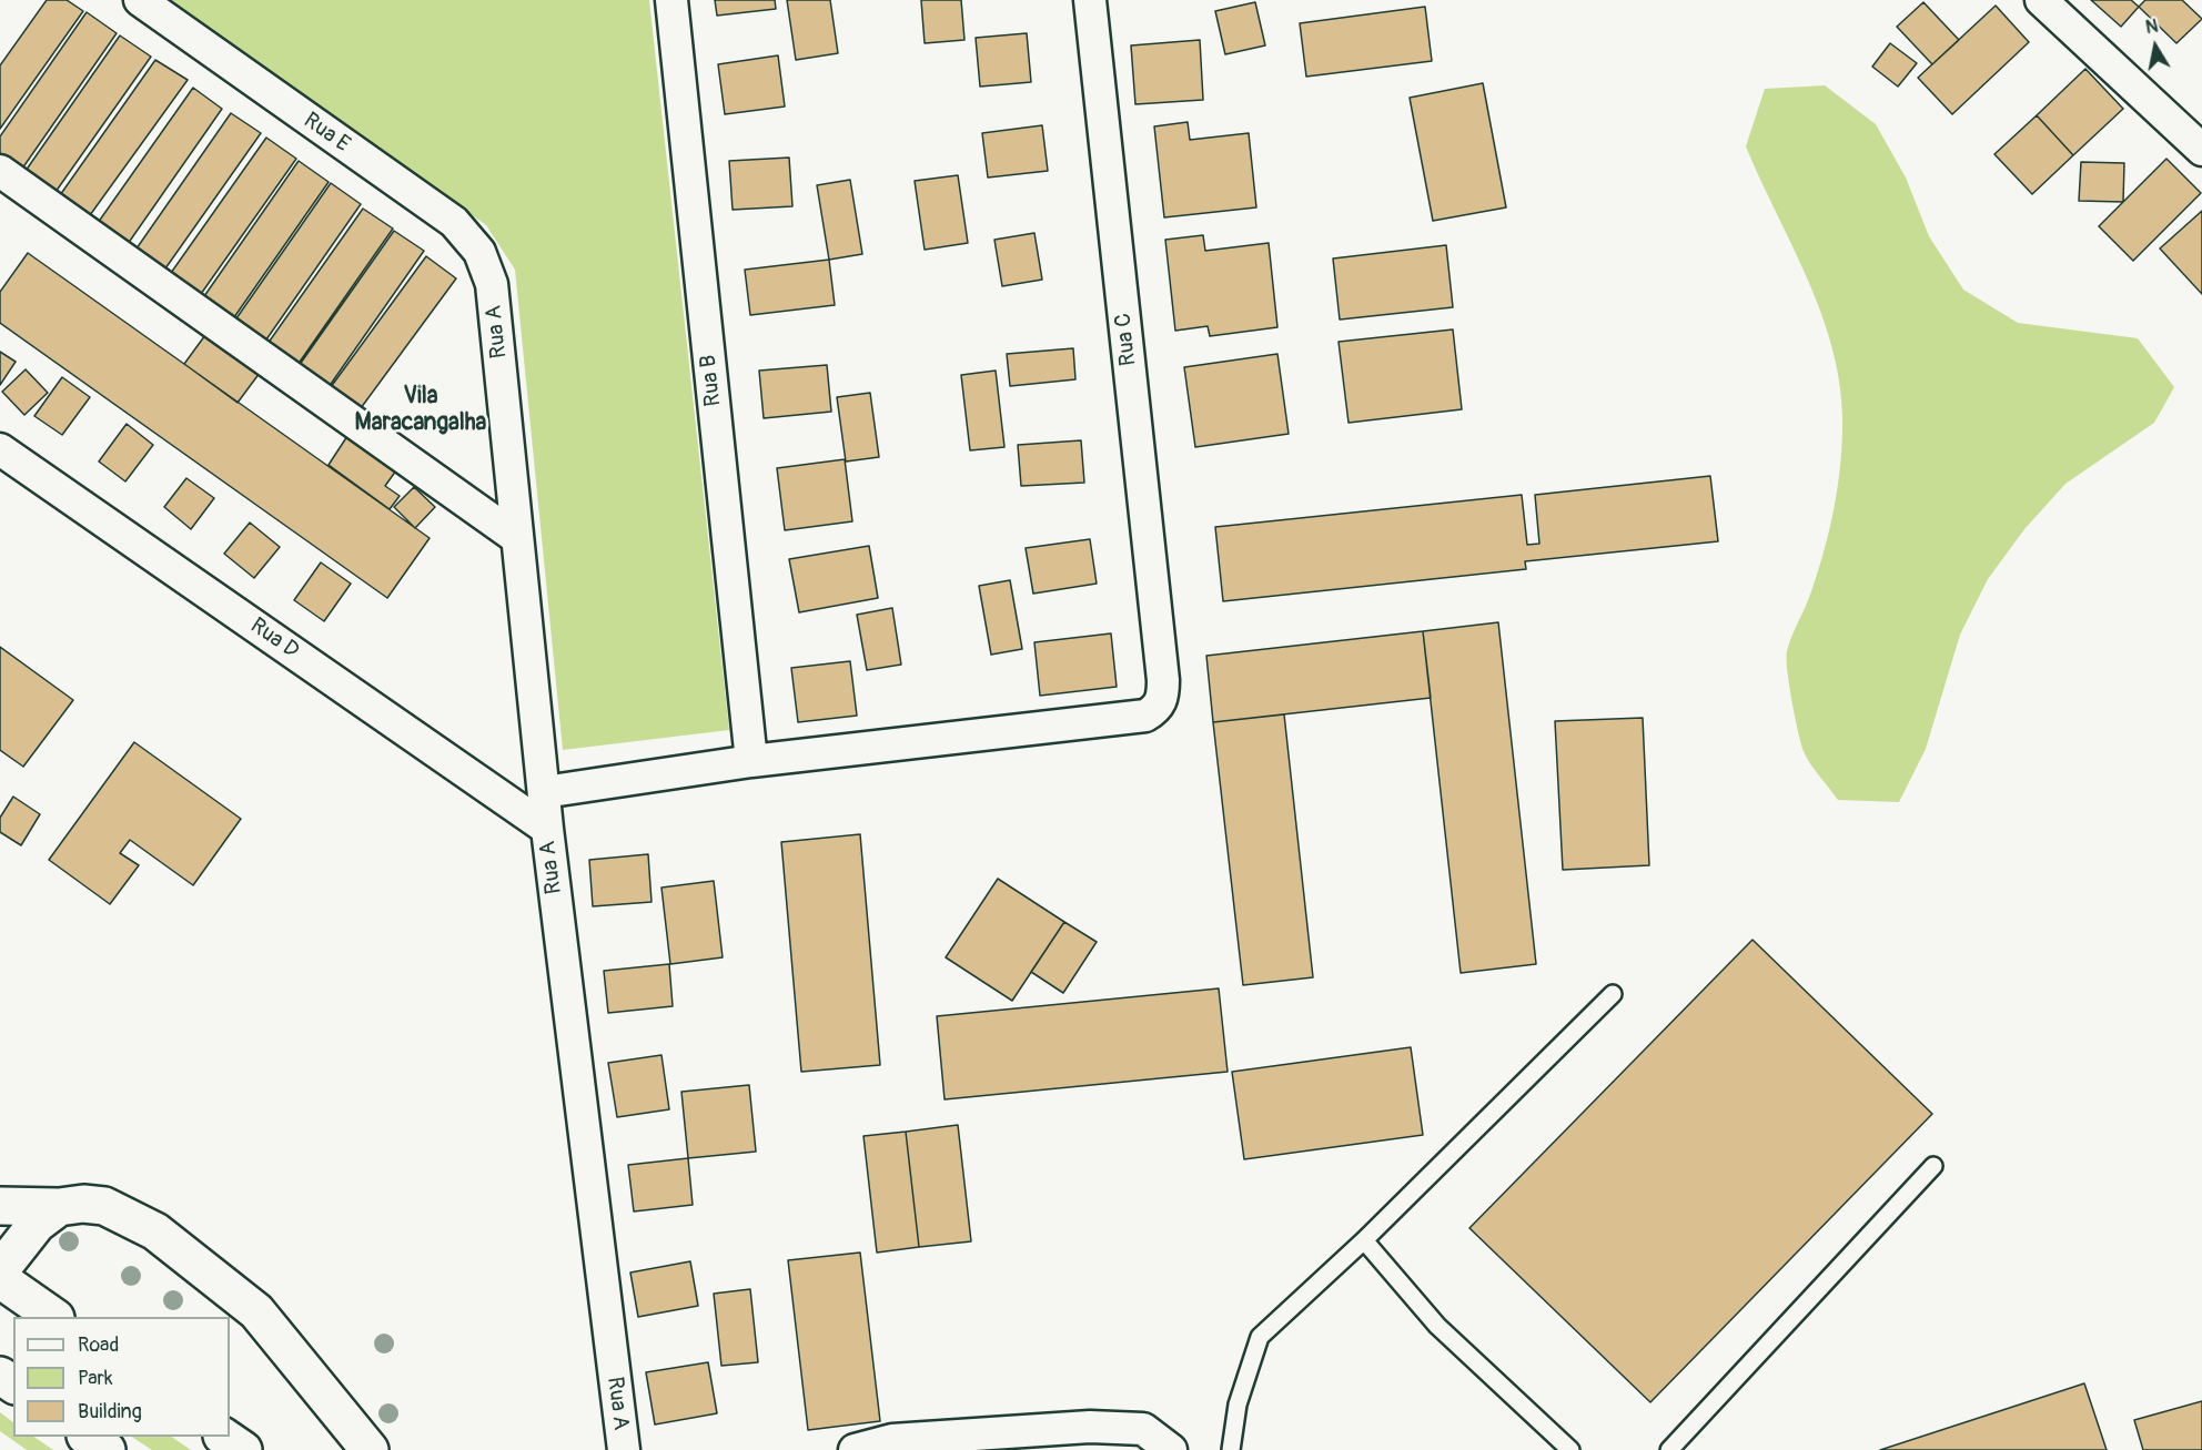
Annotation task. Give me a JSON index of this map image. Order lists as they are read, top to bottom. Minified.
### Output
{"streets":{"street":["Rua E","Rua A","Rua C","Rua B","Rua D"]},"crossings":[["Rua E","Rua A"],["Rua A","Rua D"],["Rua C","Rua B"]],"districts":["Vila Maracangalha"],"legend":["Road","Park","Building"],"north":"top"}
